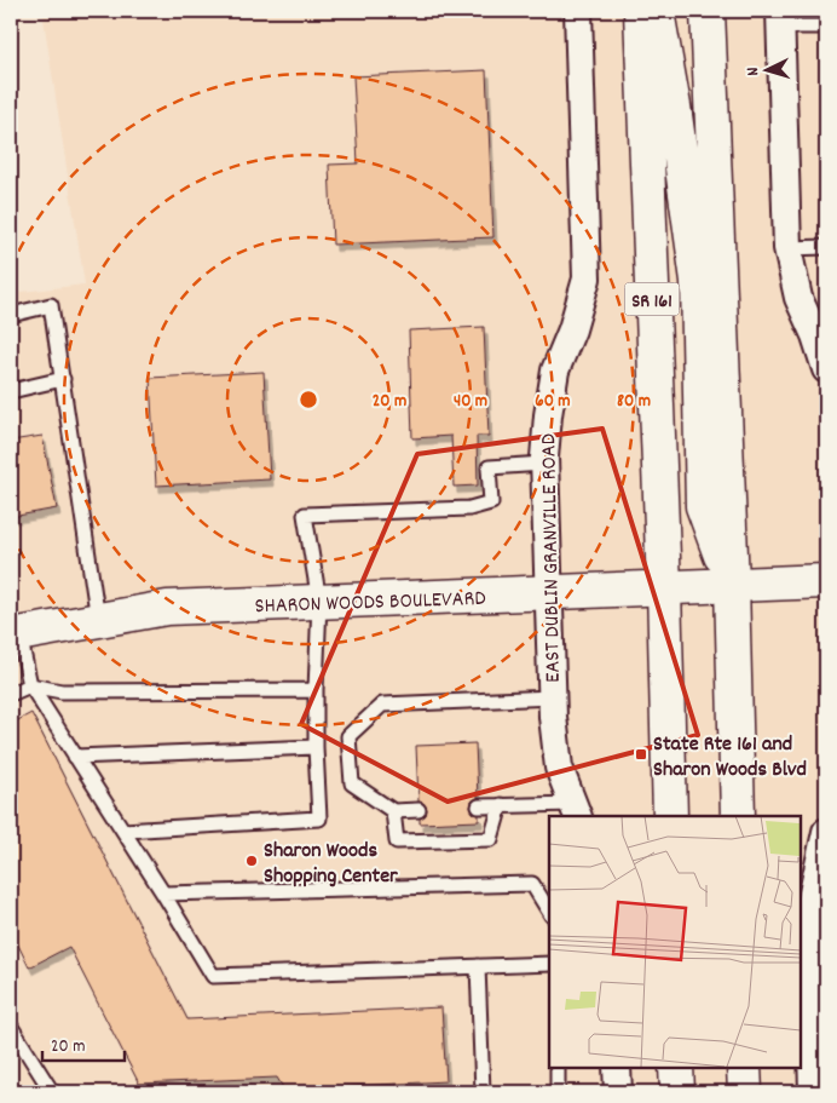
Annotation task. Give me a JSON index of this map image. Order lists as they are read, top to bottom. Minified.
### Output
{"streets":{"main road":["SR 161","SHARON WOODS BOULEVARD"],"street":["EAST DUBLIN GRANVILLE ROAD"]},"crossings":[["SR 161","SHARON WOODS BOULEVARD"],["EAST DUBLIN GRANVILLE ROAD","SHARON WOODS BOULEVARD"]],"places":{"transit":["State Rte 161 and Sharon Woods Blvd"],"other":["Sharon Woods Shopping Center"]},"scale_bar":"20 m","north":"left","rings":["20 m","40 m","60 m","80 m"]}
